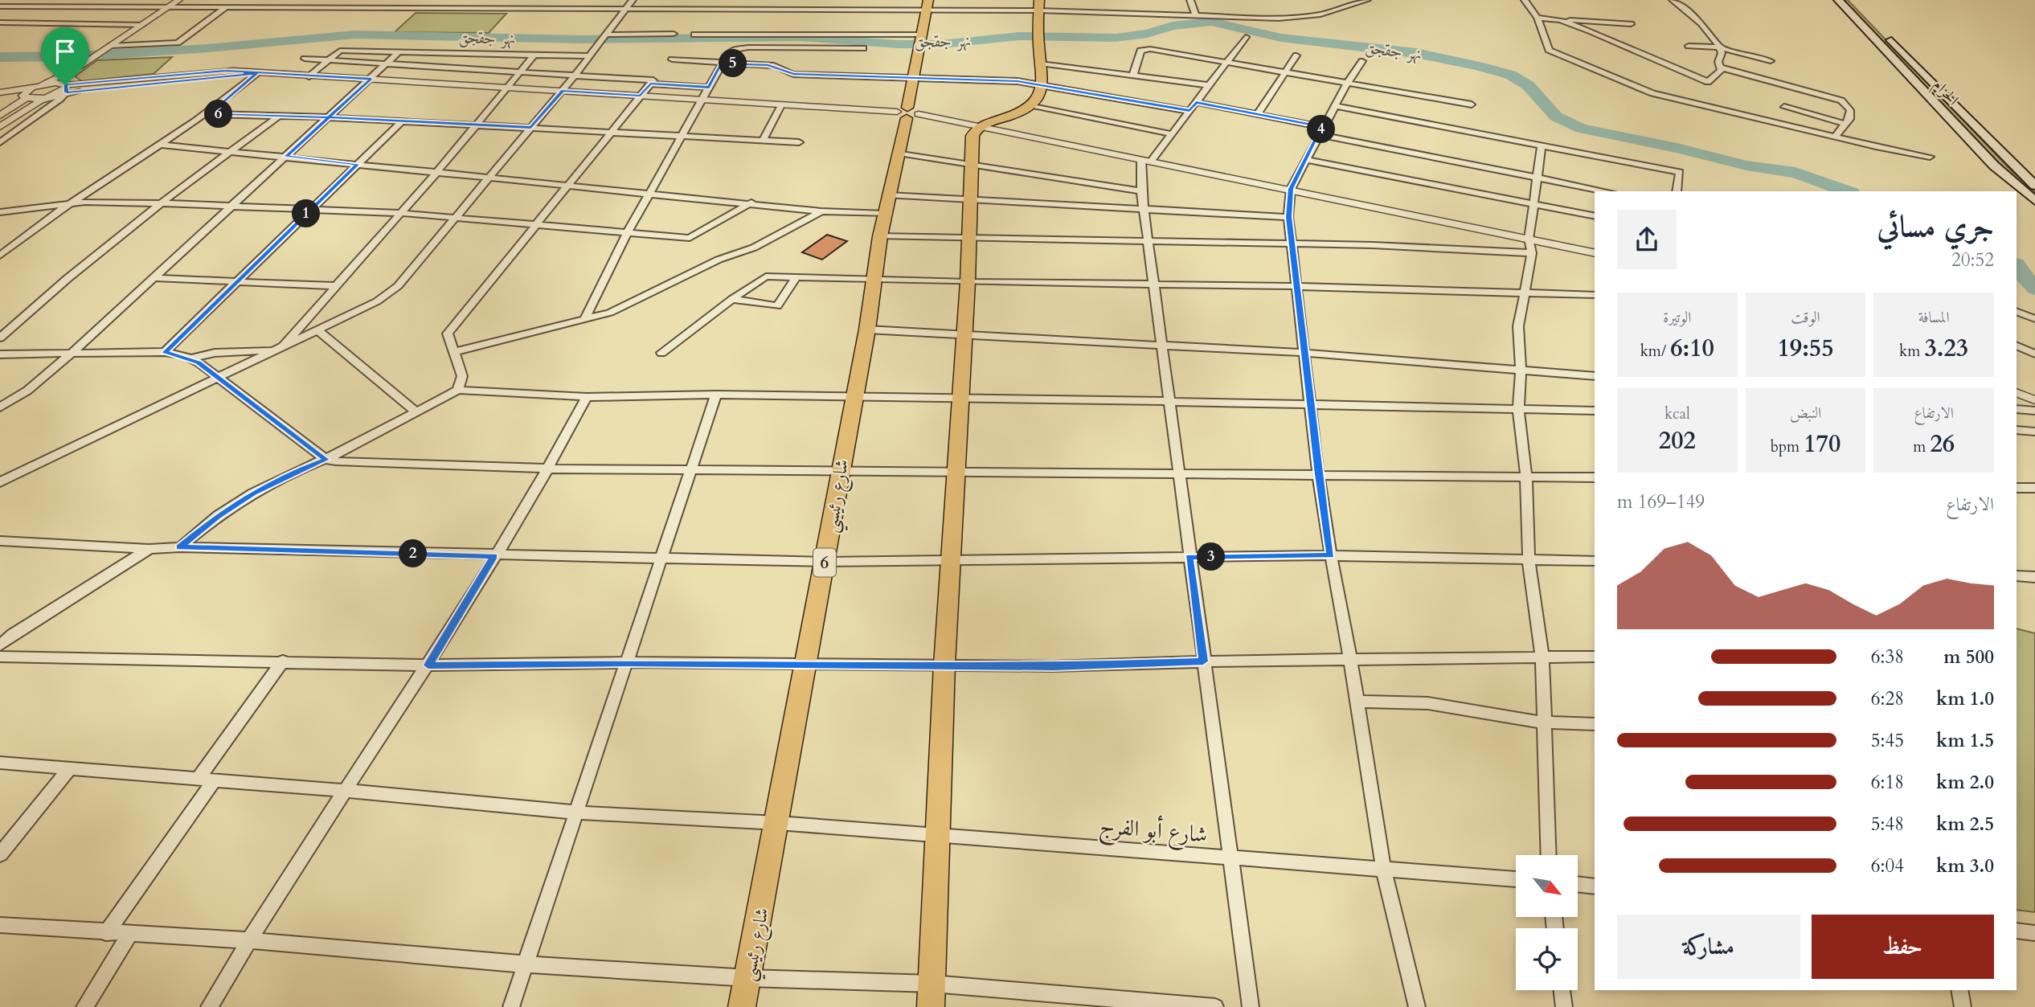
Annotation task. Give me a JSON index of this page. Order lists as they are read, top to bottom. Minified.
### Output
{"streets":{"highway":["شارع رئيسي","6"],"main road":["الحزام"],"street":["شارع أبو الفرج"]},"crossings":[["شارع رئيسي","شارع أبو الفرج"]],"water":["نهر جقجق"],"north":"bottom right","page":{"pins":["5","6","4","1","2","3"],"heading":["جري مسائي","20:52"],"stats":[["المسافة","3.23 km"],["الوقت","19:55"],["الوتيرة","6:10 /km"],["الارتفاع","26 m"],["النبض","170 bpm"],["kcal","202"]],"chart":["الارتفاع","149–169 m"],"list":[{"name":"500 m","note":"6:38"},{"name":"1.0 km","note":"6:28"},{"name":"1.5 km","note":"5:45"},{"name":"2.0 km","note":"6:18"},{"name":"2.5 km","note":"5:48"},{"name":"3.0 km","note":"6:04"}],"buttons":["حفظ","مشاركة"]}}
